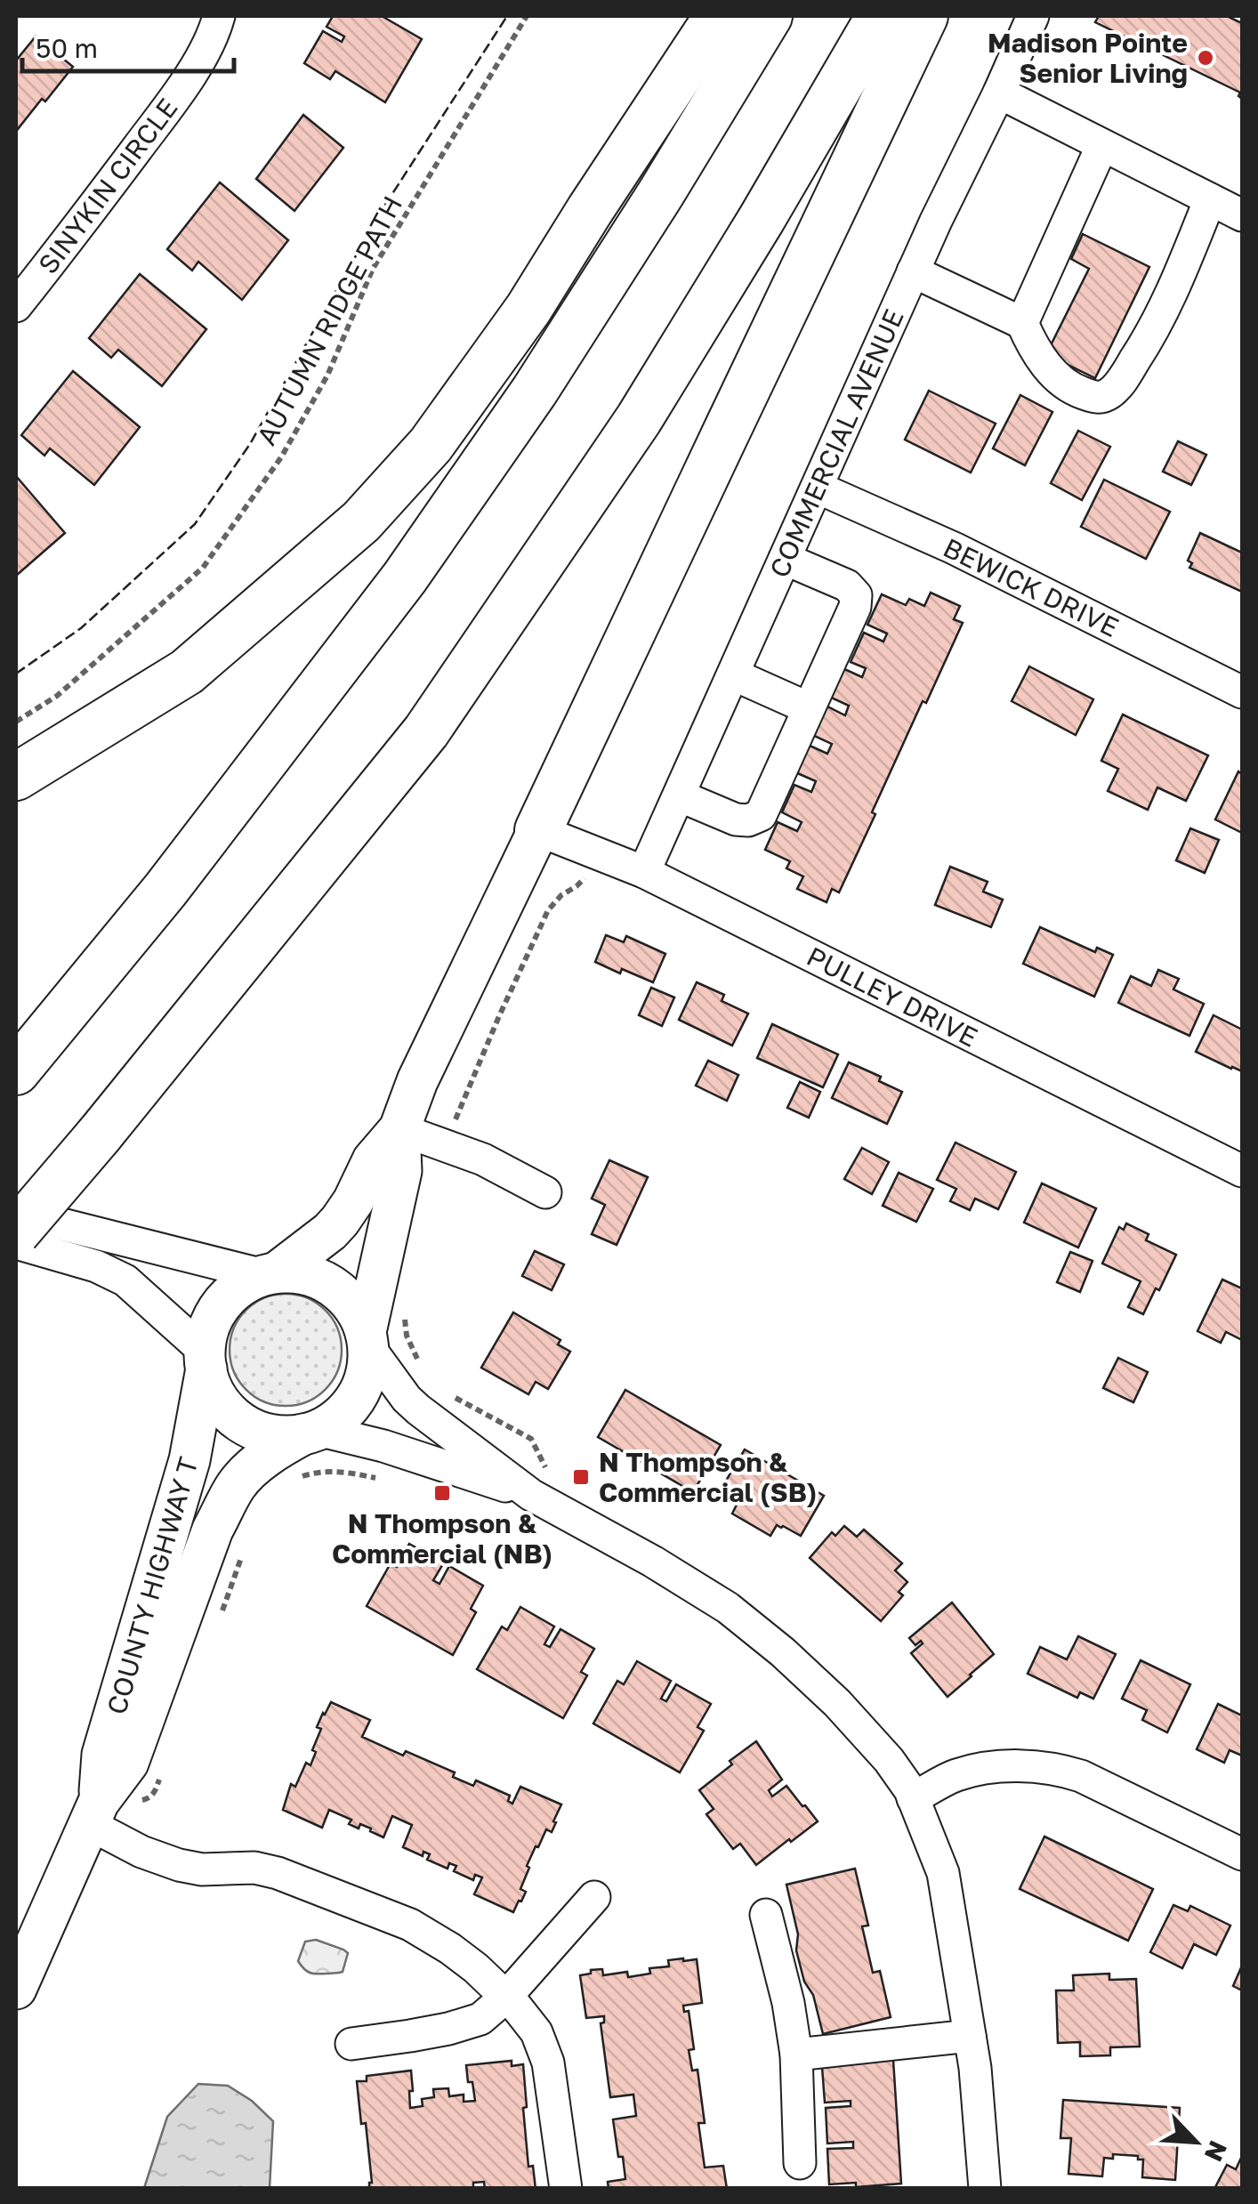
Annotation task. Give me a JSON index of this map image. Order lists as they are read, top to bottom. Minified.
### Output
{"streets":{"main road":["COUNTY HIGHWAY T"],"street":["SINYKIN CIRCLE","COMMERCIAL AVENUE","BEWICK DRIVE","PULLEY DRIVE"],"path":["AUTUMN RIDGE PATH"]},"crossings":[["COMMERCIAL AVENUE","BEWICK DRIVE"],["COMMERCIAL AVENUE","PULLEY DRIVE"]],"places":{"other":["Madison Pointe Senior Living"],"transit":["N Thompson & Commercial (SB)","N Thompson & Commercial (NB)"]},"scale_bar":"50 m","north":"bottom right"}
